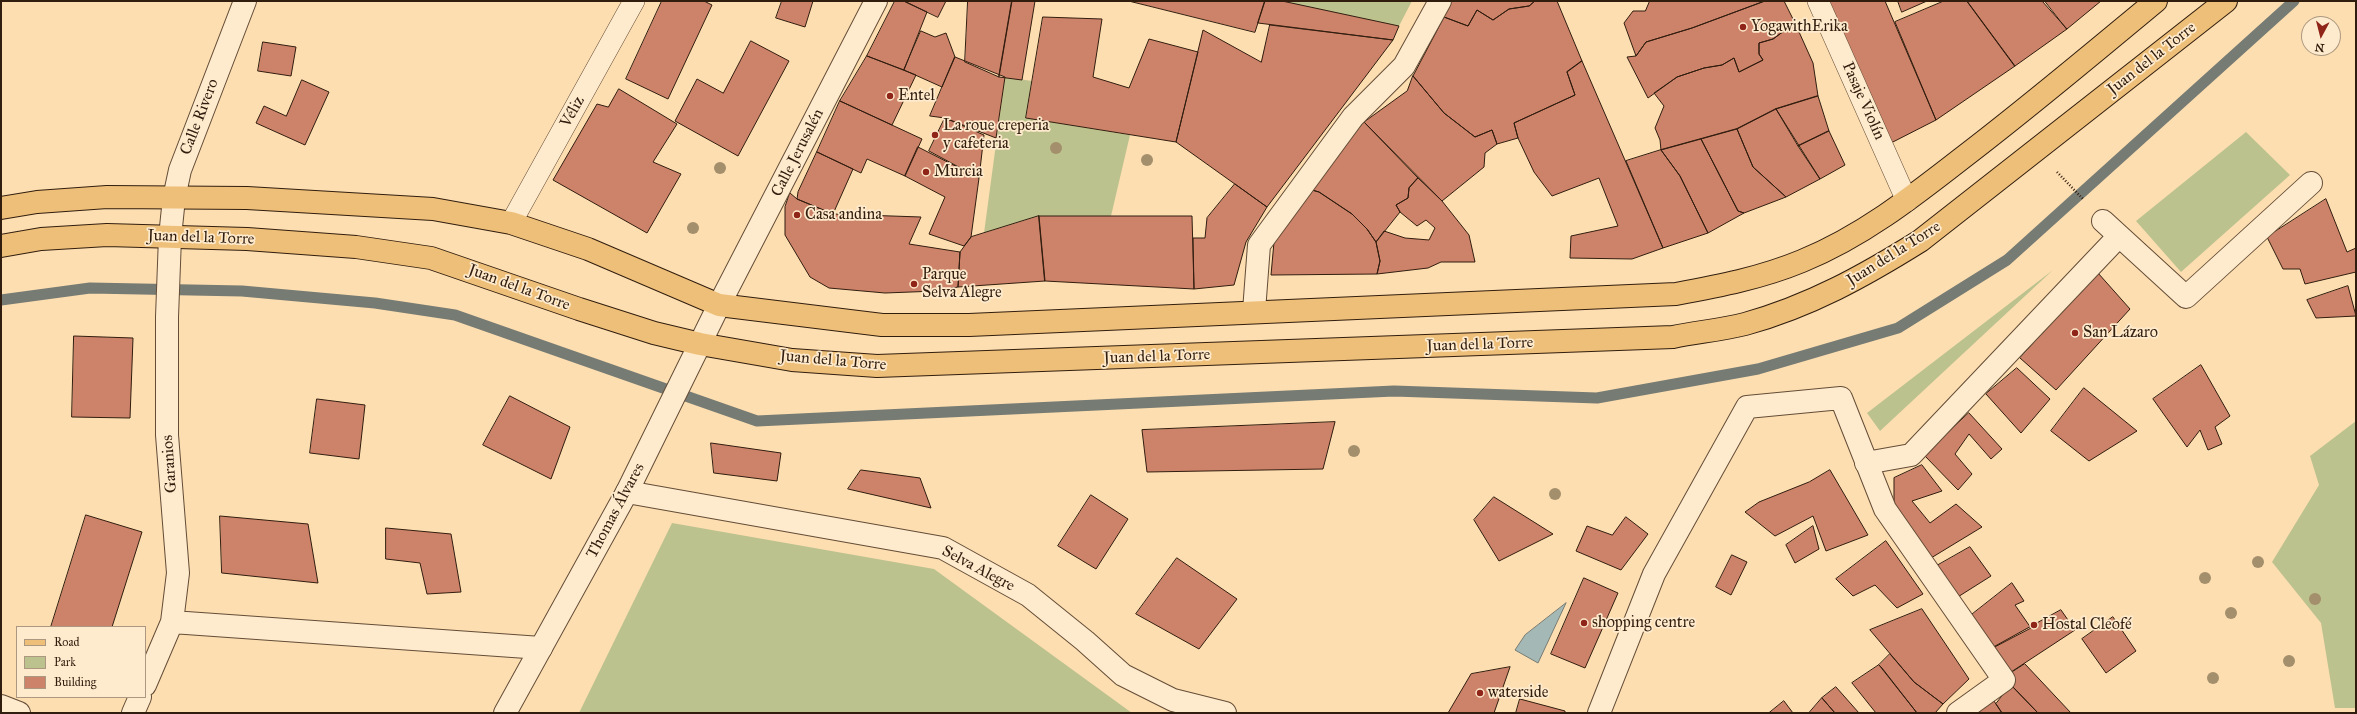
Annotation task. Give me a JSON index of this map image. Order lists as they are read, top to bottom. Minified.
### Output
{"streets":{"main road":["Juan del la Torre"],"street":["Calle Rivero","Calle Jerusalén","Garanios","Thomas Álvares","Selva Alegre"],"lane":["Pasaje Violín","Véliz"]},"crossings":[["Juan del la Torre","Calle Rivero"],["Juan del la Torre","Garanios"],["Juan del la Torre","Thomas Álvares"],["Calle Rivero","Garanios"],["Calle Jerusalén","Thomas Álvares"],["Thomas Álvares","Selva Alegre"]],"places":["YogawithErika","Entel","La roue creperia y cafeteria","Murcia","Casa andina","Parque Selva Alegre","San Lázaro","shopping centre","Hostal Cleofé","waterside"],"legend":["Road","Park","Building"],"north":"bottom"}
